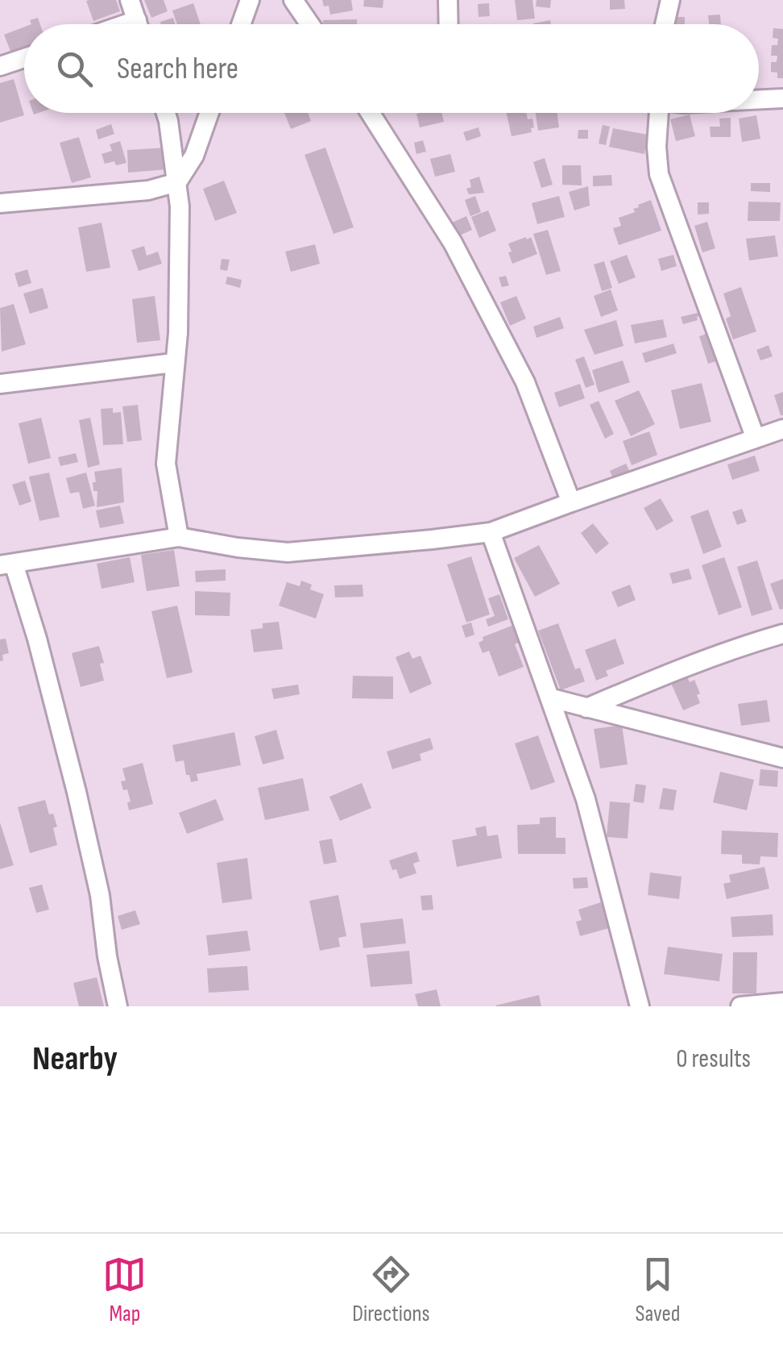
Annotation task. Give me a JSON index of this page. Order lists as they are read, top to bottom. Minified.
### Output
{"page":{"search":"Search here","heading":["Nearby","0 results"],"nav":["Map","Directions","Saved"]}}
